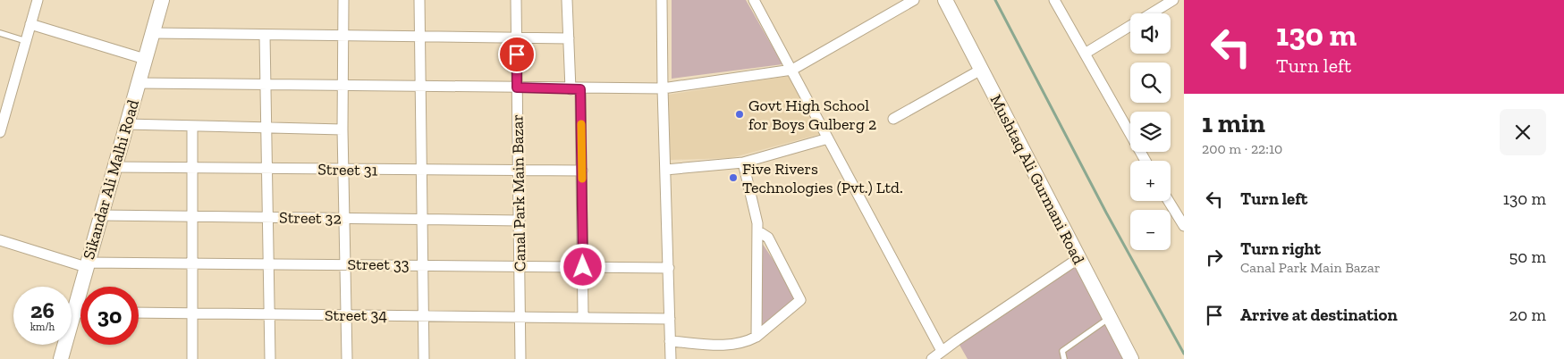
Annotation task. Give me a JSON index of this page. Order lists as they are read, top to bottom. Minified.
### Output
{"streets":{"street":["Street 31","Sikandar Ali Malhi Road","Mushtaq Ali Gurmani Road","Canal Park Main Bazar","Street 32","Street 33","Street 34"]},"crossings":[["Street 31","Sikandar Ali Malhi Road"],["Street 31","Canal Park Main Bazar"],["Sikandar Ali Malhi Road","Street 32"],["Sikandar Ali Malhi Road","Street 33"],["Canal Park Main Bazar","Street 32"],["Canal Park Main Bazar","Street 33"],["Canal Park Main Bazar","Street 34"]],"places":["Govt High School for Boys Gulberg 2","Five Rivers Technologies (Pvt.) Ltd."],"page":{"turn":["130 m","Turn left"],"map_buttons":["+","−"],"heading":["1 min","200 m · 22:10"],"list":[{"name":"Turn left","value":"130 m"},{"name":"Turn right","note":"Canal Park Main Bazar","value":"50 m"},{"name":"Arrive at destination","value":"20 m"}],"speed":"26 km/h","limit":"30"}}
